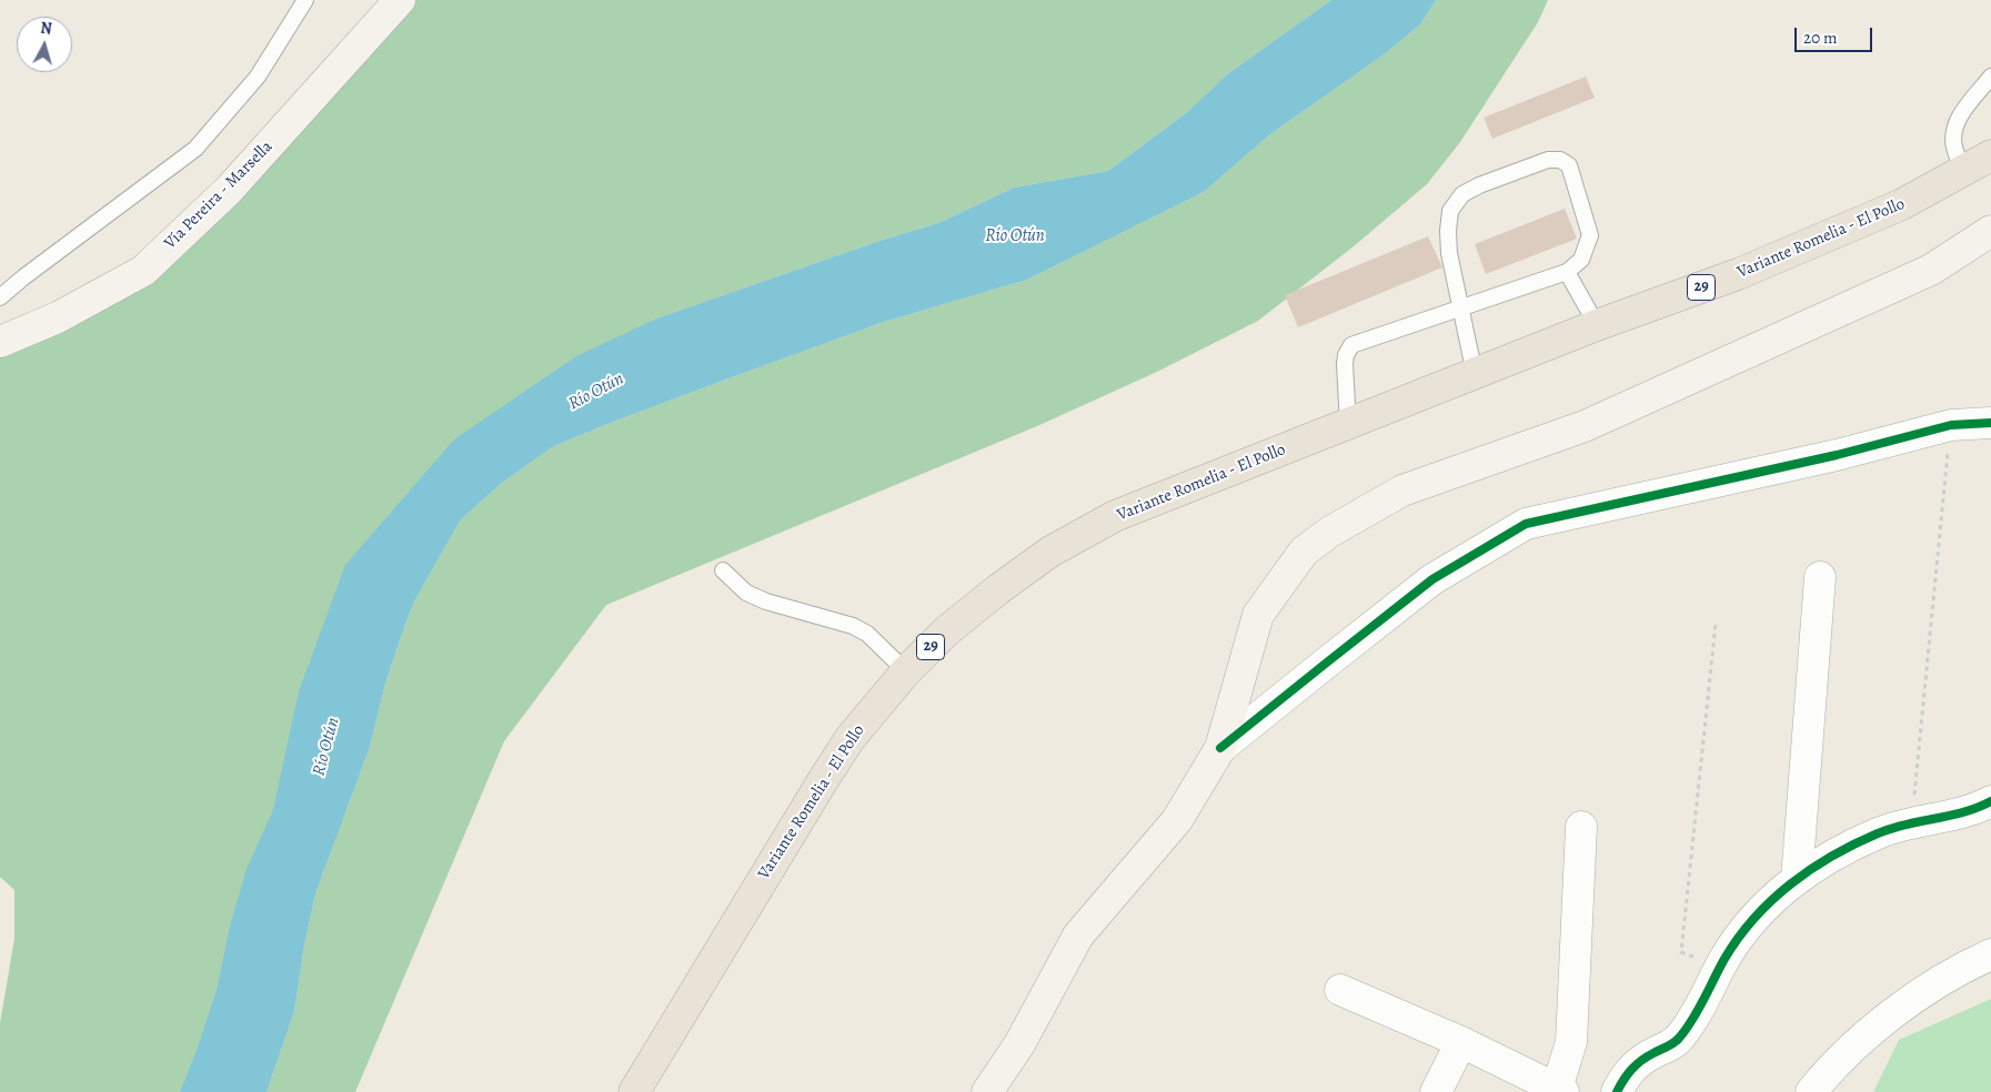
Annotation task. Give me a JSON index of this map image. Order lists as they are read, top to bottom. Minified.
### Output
{"streets":{"highway":["Variante Romelia - El Pollo","29"],"main road":["Vía Pereira - Marsella"]},"water":["Río Otún"],"scale_bar":"20 m","north":"top"}
